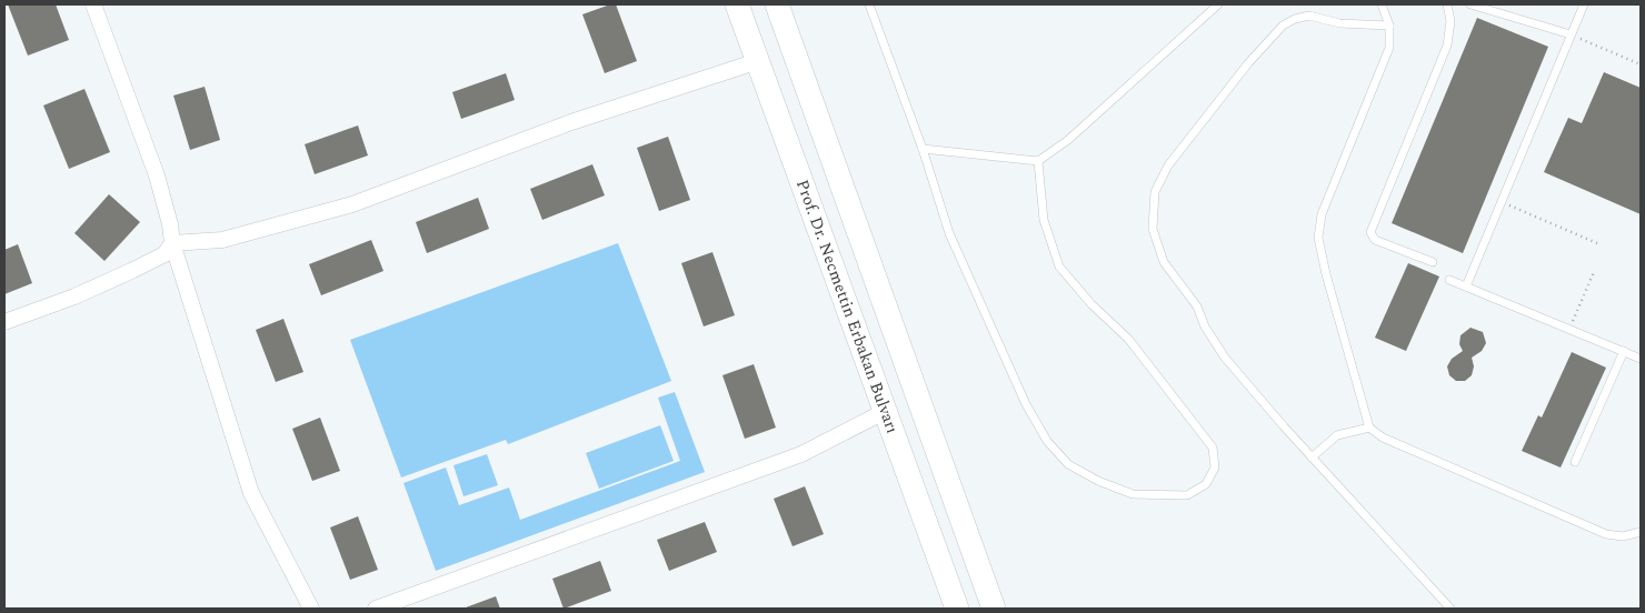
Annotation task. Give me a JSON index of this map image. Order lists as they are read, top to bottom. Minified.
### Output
{"streets":{"main road":["Prof. Dr. Necmettin Erbakan Bulvarı"]}}
